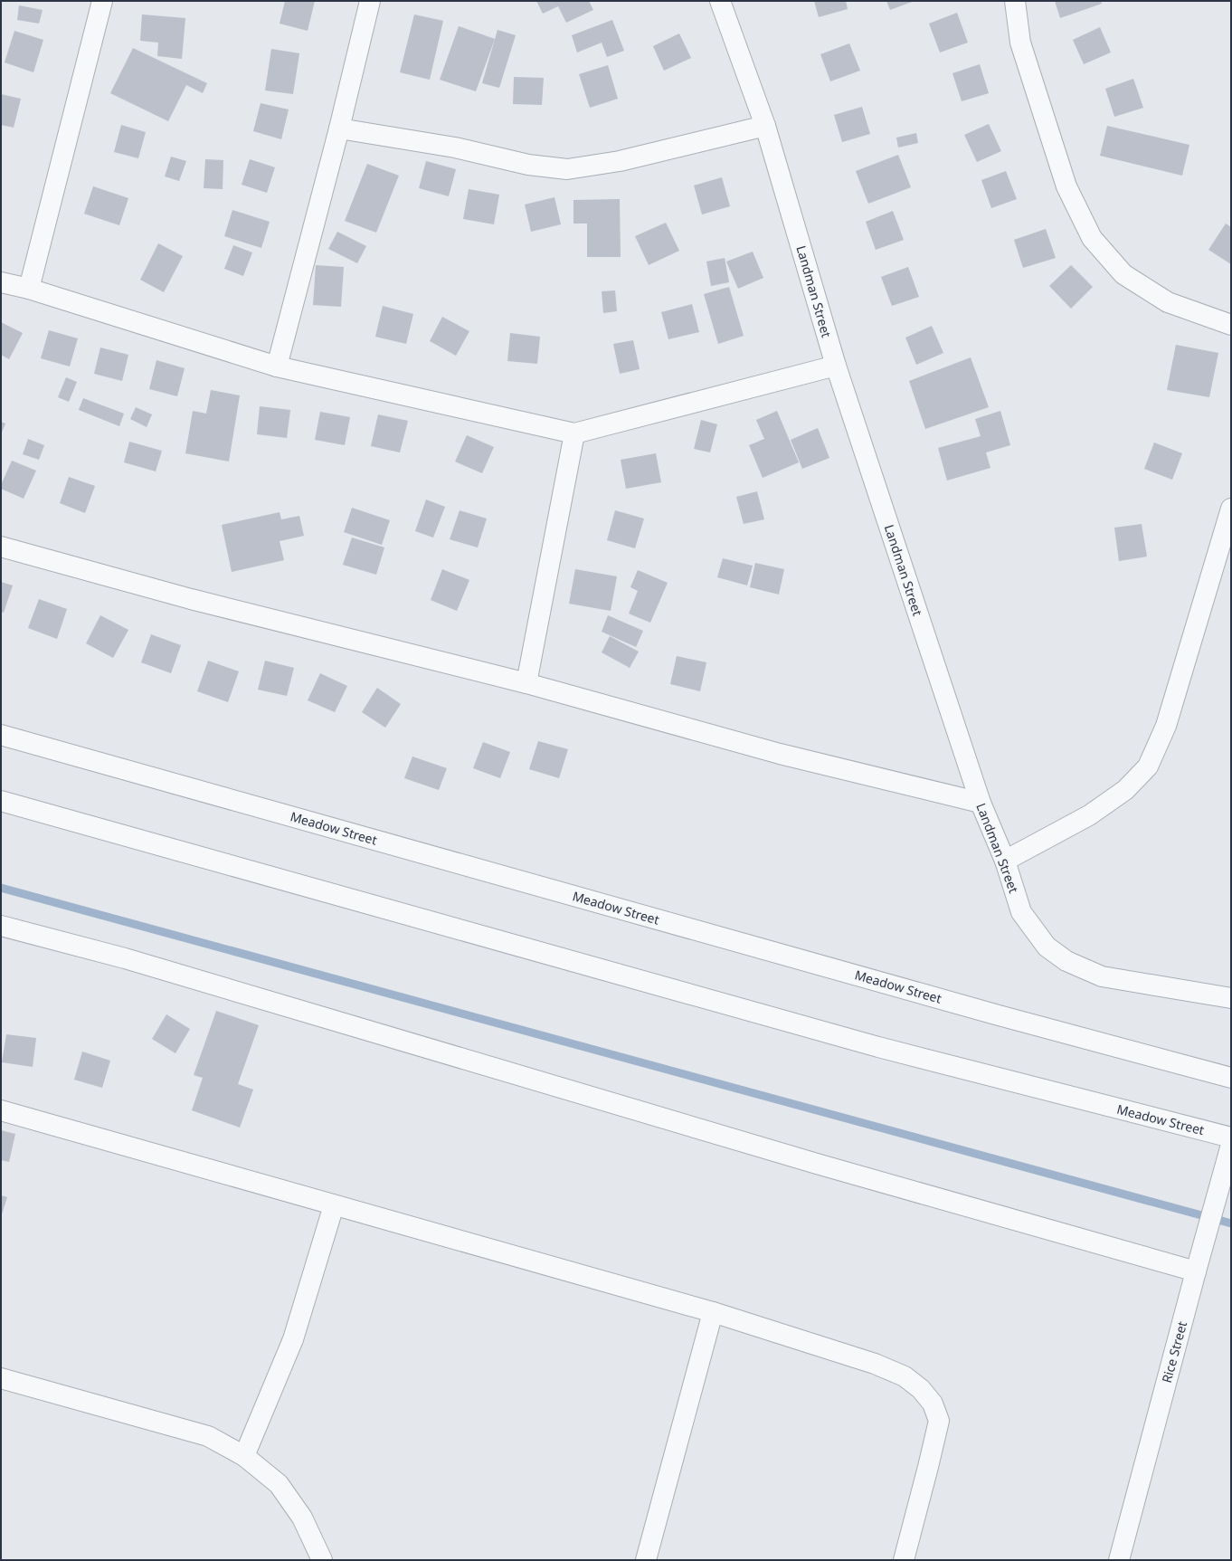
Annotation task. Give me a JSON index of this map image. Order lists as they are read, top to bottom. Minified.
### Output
{"streets":{"street":["Landman Street","Meadow Street","Rice Street"]}}
